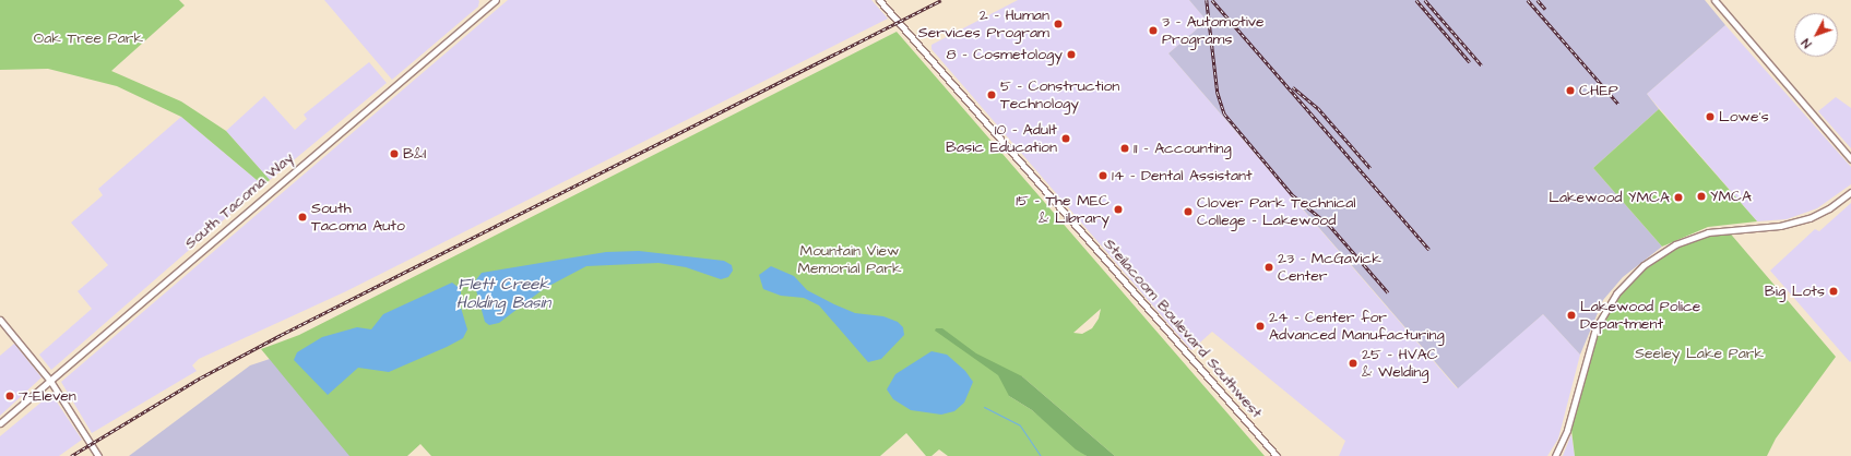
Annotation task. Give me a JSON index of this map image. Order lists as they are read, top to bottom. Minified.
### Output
{"streets":{"main road":["South Tacoma Way","Steilacoom Boulevard Southwest"]},"water":["Flett Creek Holding Basin"],"parks":["Oak Tree Park","Mountain View Memorial Park","Seeley Lake Park"],"places":["2 - Human Services Program","3 - Automotive Programs","8 - Cosmetology","CHEP","5 - Construction Technology","Lowe's","10 - Adult Basic Education","11 - Accounting","B&I","14 - Dental Assistant","YMCA","Lakewood YMCA","15 - The MEC & Library","Clover Park Technical College - Lakewood","South Tacoma Auto","23 - McGavick Center","Big Lots","Lakewood Police Department","24 - Center for Advanced Manufacturing","25 - HVAC & Welding","7-Eleven"],"north":"bottom left"}
